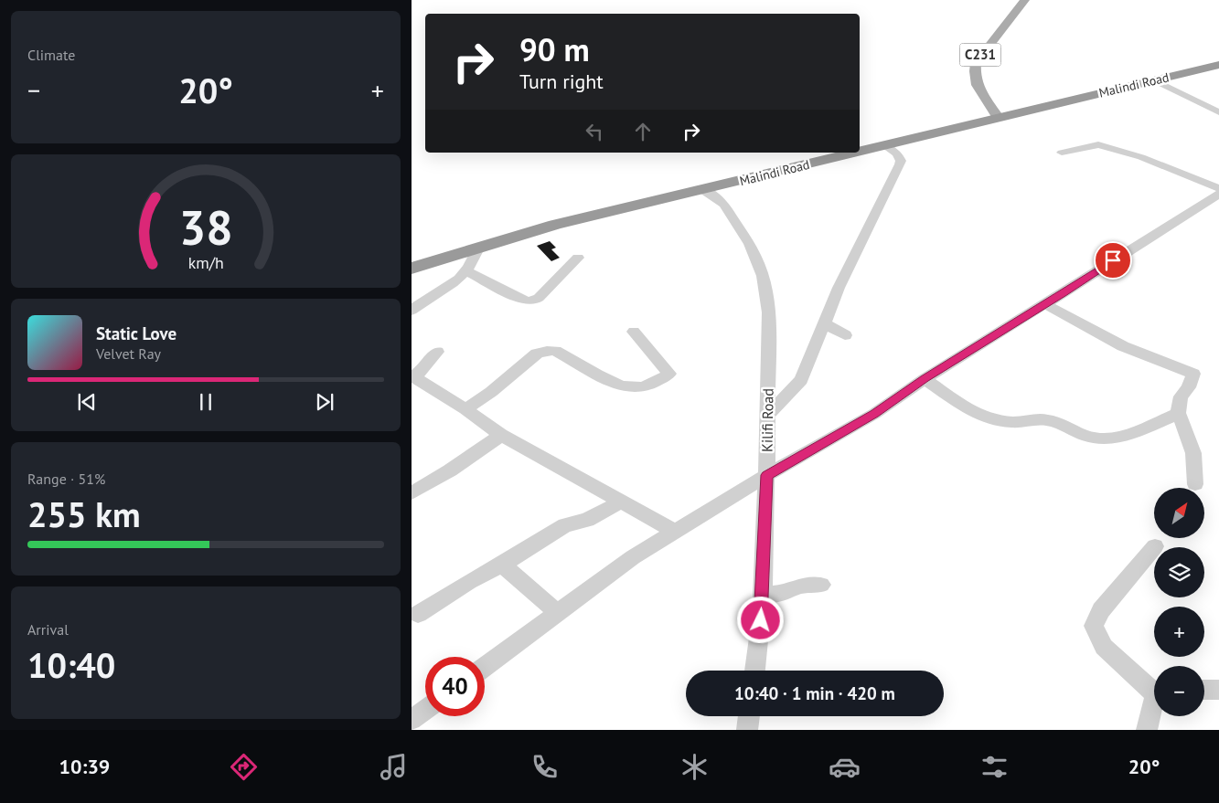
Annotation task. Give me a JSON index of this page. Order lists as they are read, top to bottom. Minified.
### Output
{"streets":{"highway":["Malindi Road"],"main road":["C231"],"street":["Kilifi Road"]},"crossings":[["C231","Malindi Road"],["Malindi Road","Kilifi Road"]],"north":"top right","page":{"tile":["Climate",["Range · 51%","255 km"],["Arrival","10:40"]],"turn":["90 m","Turn right"],"heat":["−","20°","+"],"song":["Static Love","Velvet Ray"],"map_buttons":["+","−"],"limit":"40","trip":"10:40 · 1 min · 420 m","tabs":["10:39","20°"],"gauge":["38","km/h"]}}
